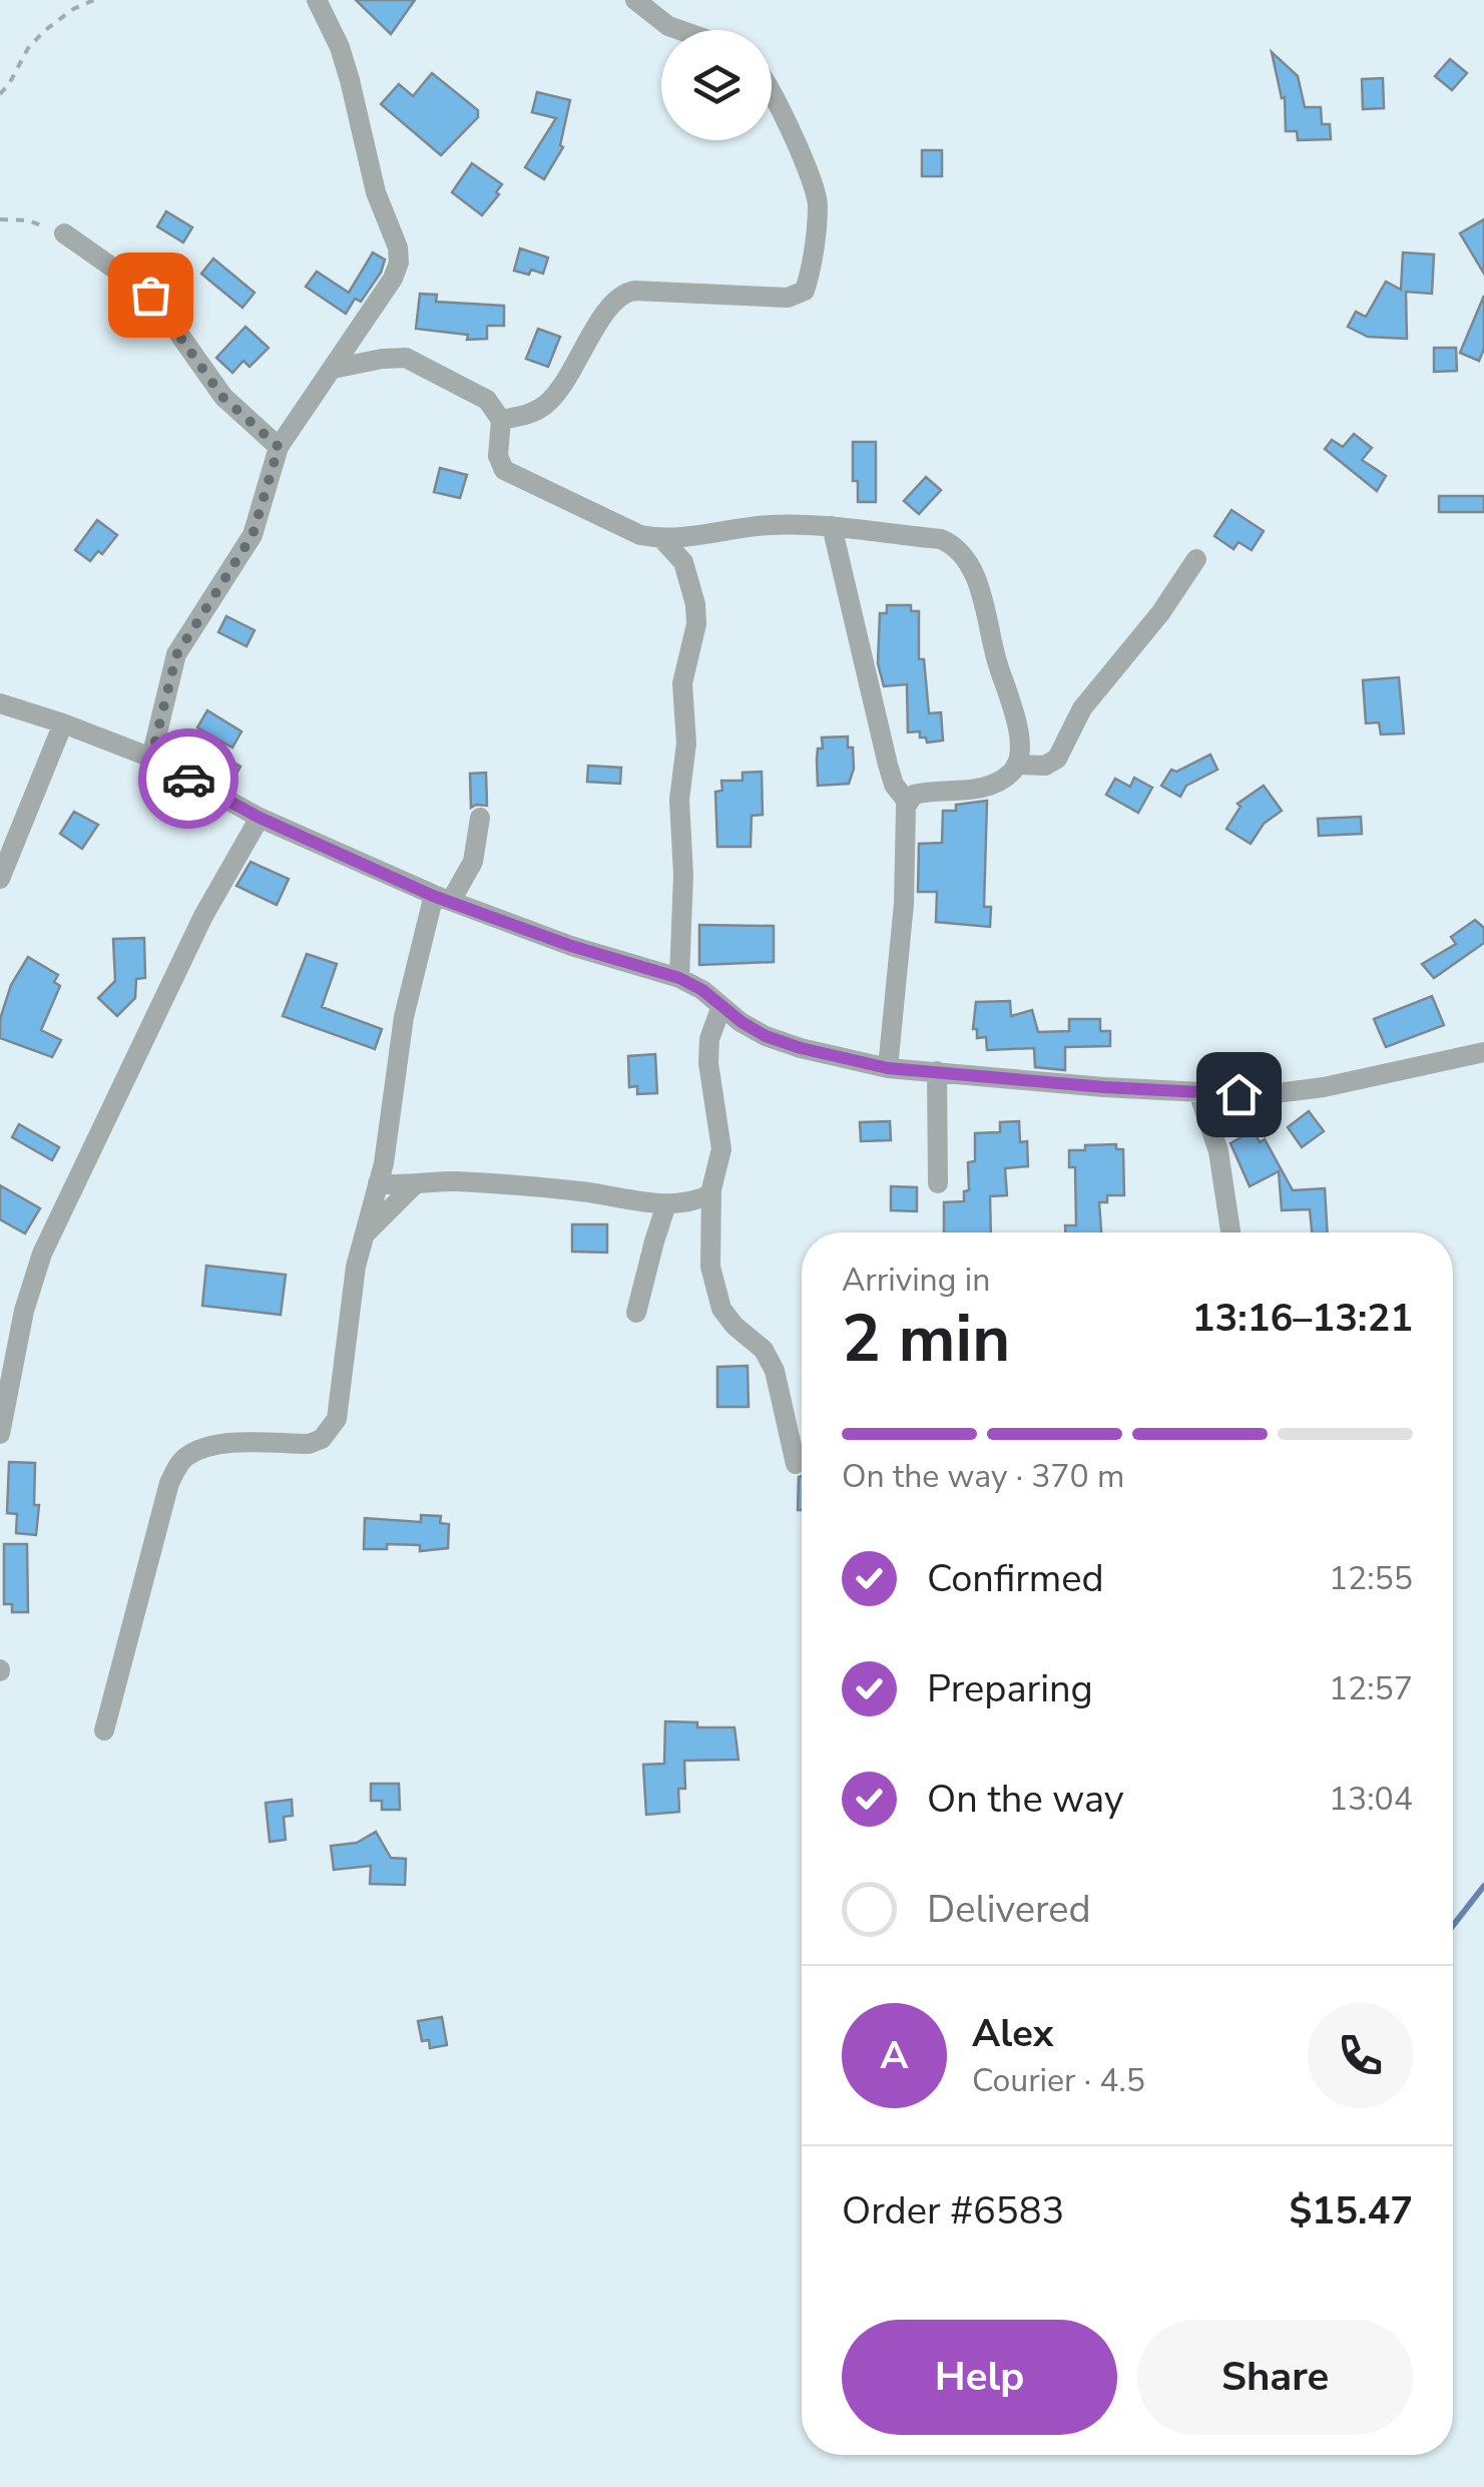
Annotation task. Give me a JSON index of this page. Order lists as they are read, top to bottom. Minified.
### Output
{"page":{"heading":["2 min","Arriving in","13:16–13:21"],"panel":["Alex","Courier · 4.5","Order #6583","$15.47"],"bar":"On the way · 370 m","list":[["Confirmed","12:55"],["Preparing","12:57"],["On the way","13:04"],"Delivered"],"round":"A","buttons":["Help","Share"]}}
